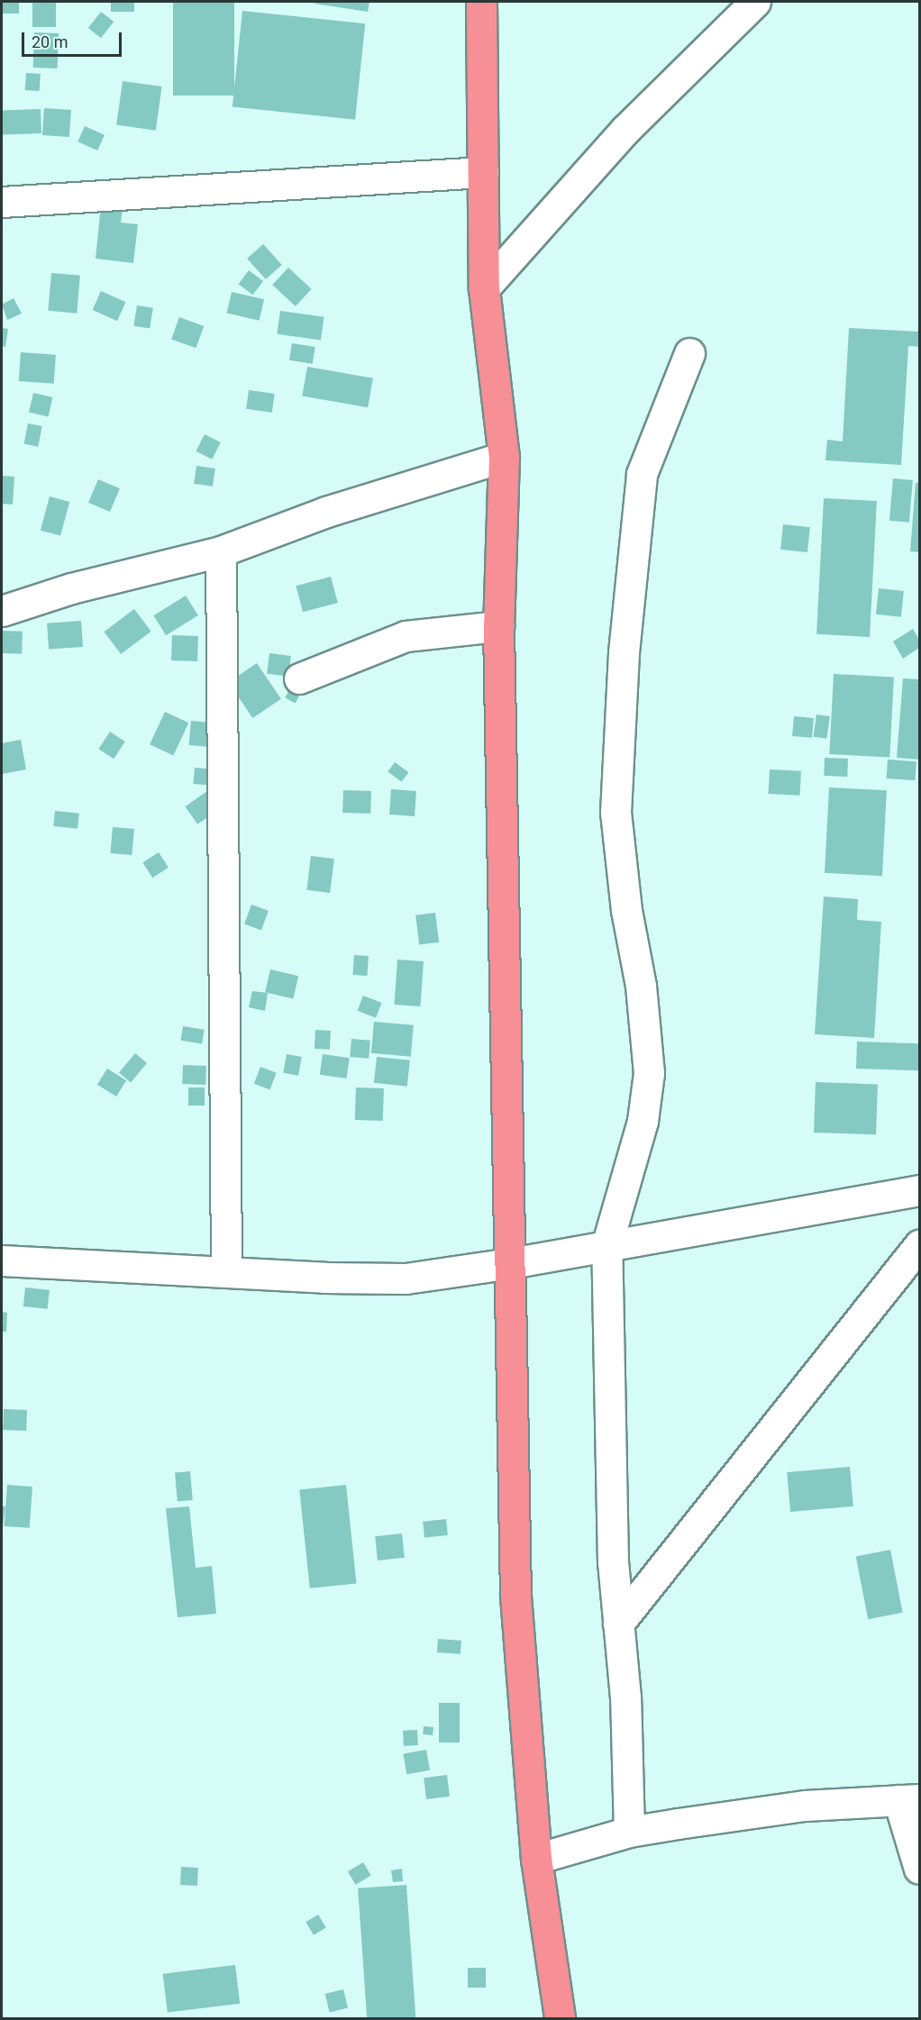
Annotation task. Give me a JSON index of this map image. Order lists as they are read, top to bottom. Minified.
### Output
{"scale_bar":"20 m"}
